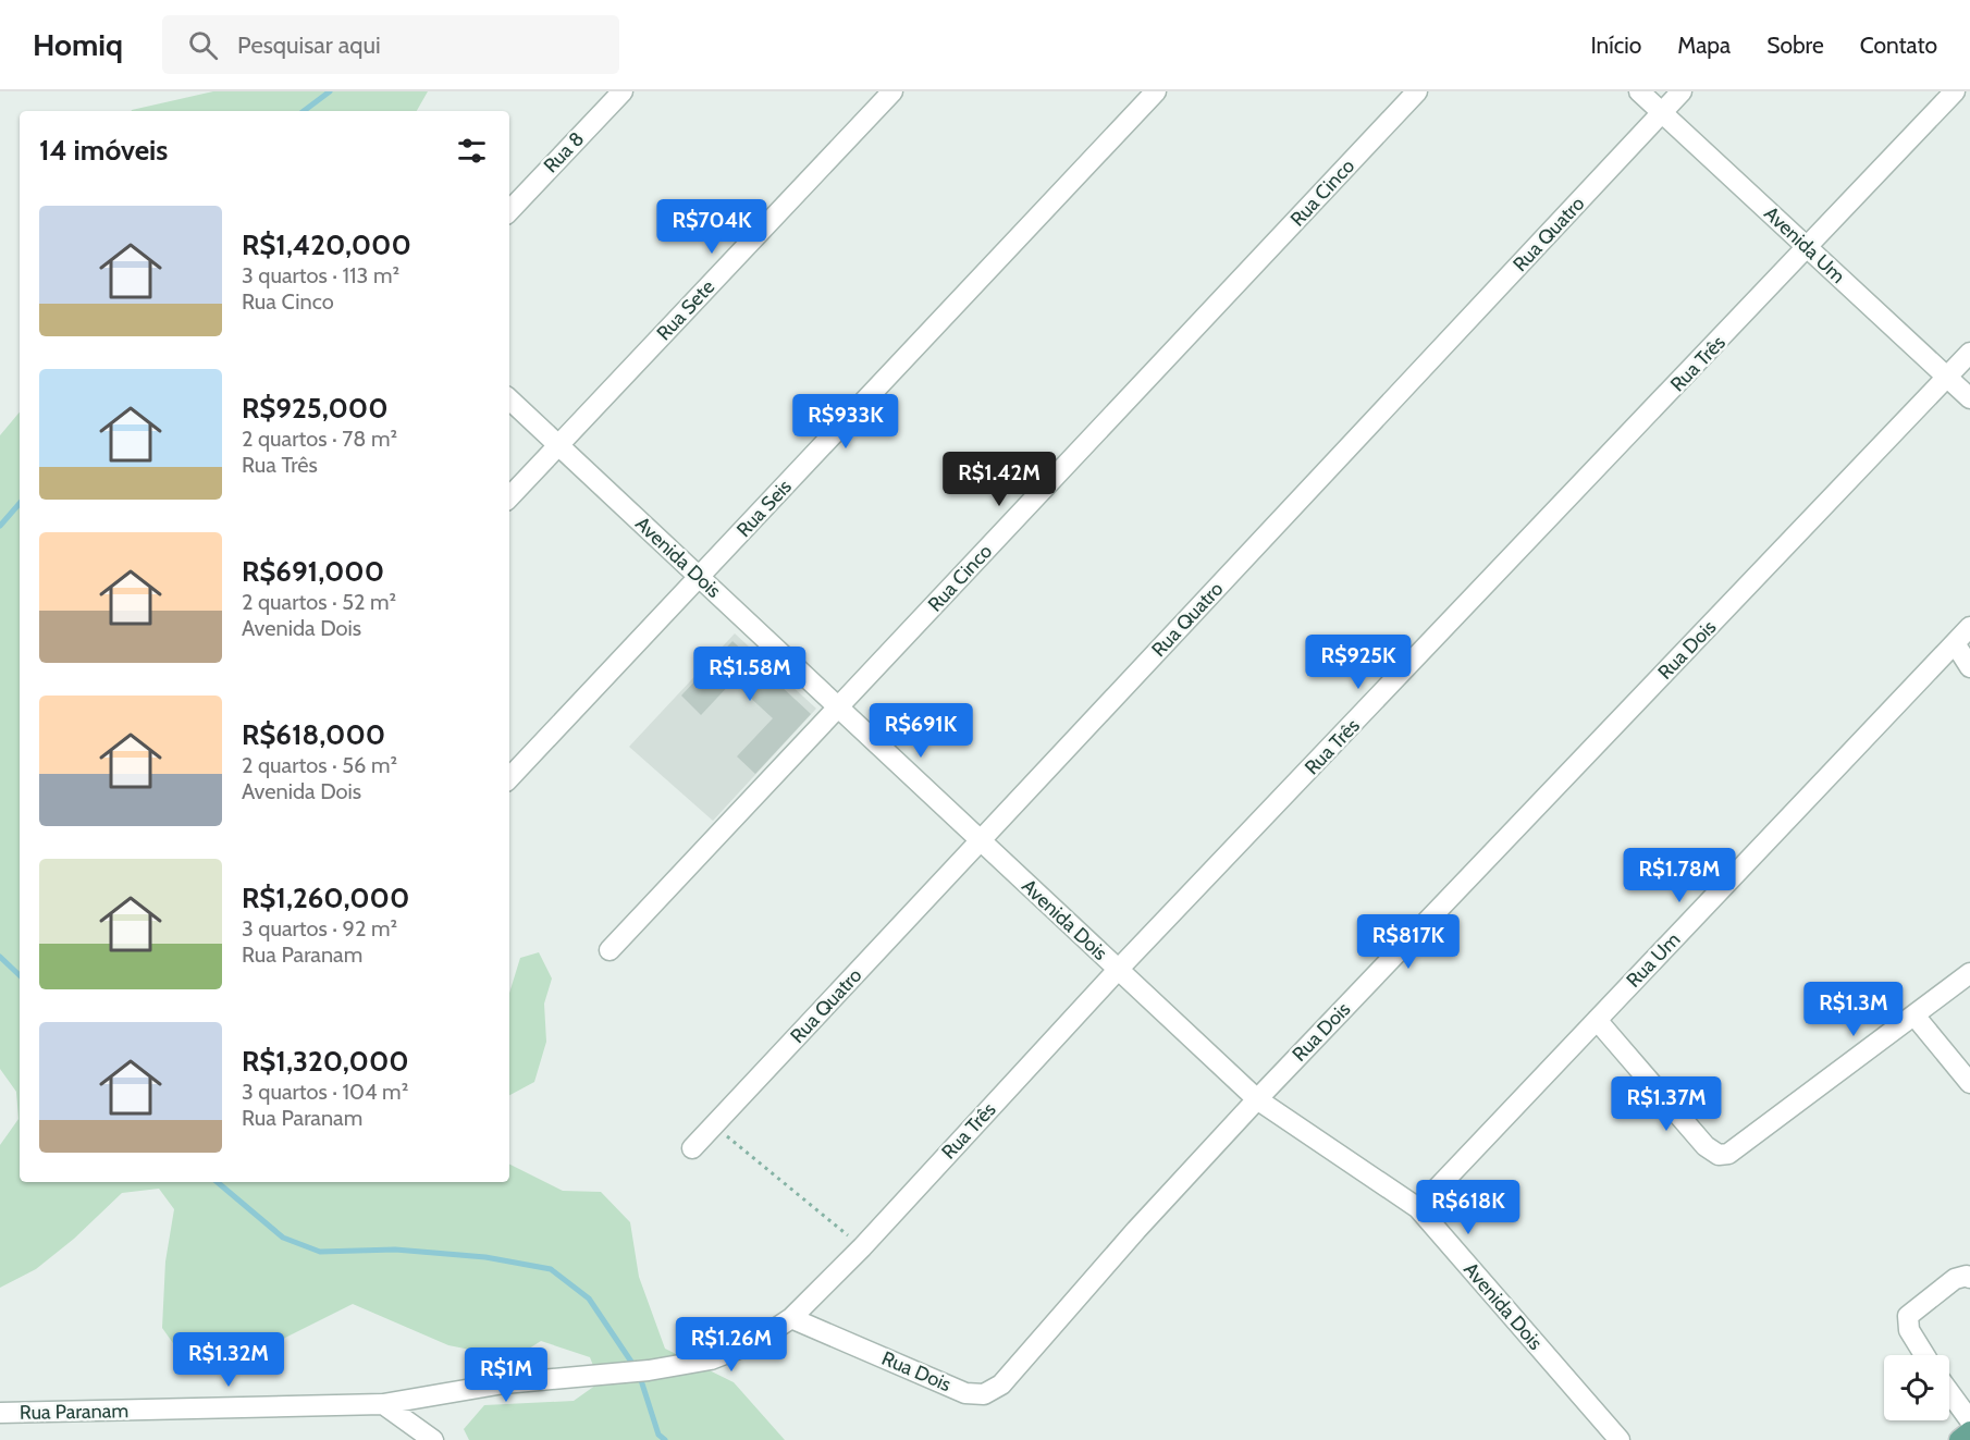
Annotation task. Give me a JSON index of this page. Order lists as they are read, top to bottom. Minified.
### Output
{"streets":{"street":["Rua 8","Rua Cinco","Rua Quatro","Avenida Um","Rua Sete","Rua Três","Rua Seis","Avenida Dois","Rua Dois","Rua Um","Rua Paranam"]},"crossings":[["Rua Cinco","Avenida Dois"],["Rua Quatro","Avenida Um"],["Rua Quatro","Avenida Dois"],["Avenida Um","Rua Três"],["Avenida Um","Rua Dois"],["Rua Sete","Avenida Dois"],["Rua Três","Avenida Dois"],["Rua Três","Rua Dois"],["Rua Três","Rua Paranam"],["Rua Seis","Avenida Dois"],["Avenida Dois","Rua Dois"],["Avenida Dois","Rua Um"],["Rua Dois","Rua Paranam"]],"page":{"header":"Homiq","search":"Pesquisar aqui","nav":["Início","Mapa","Sobre","Contato"],"heading":"14 imóveis","list":[{"name":"R$1,420,000","note":"3 quartos · 113 m² · Rua Cinco"},{"name":"R$925,000","note":"2 quartos · 78 m² · Rua Três"},{"name":"R$691,000","note":"2 quartos · 52 m² · Avenida Dois"},{"name":"R$618,000","note":"2 quartos · 56 m² · Avenida Dois"},{"name":"R$1,260,000","note":"3 quartos · 92 m² · Rua Paranam"},{"name":"R$1,320,000","note":"3 quartos · 104 m² · Rua Paranam"}],"price":["R$704K","R$933K","R$1.42M","R$925K","R$1.58M","R$691K","R$1.78M","R$817K","R$1.3M","R$1.37M","R$618K","R$1.26M","R$1.32M","R$1M"]}}
